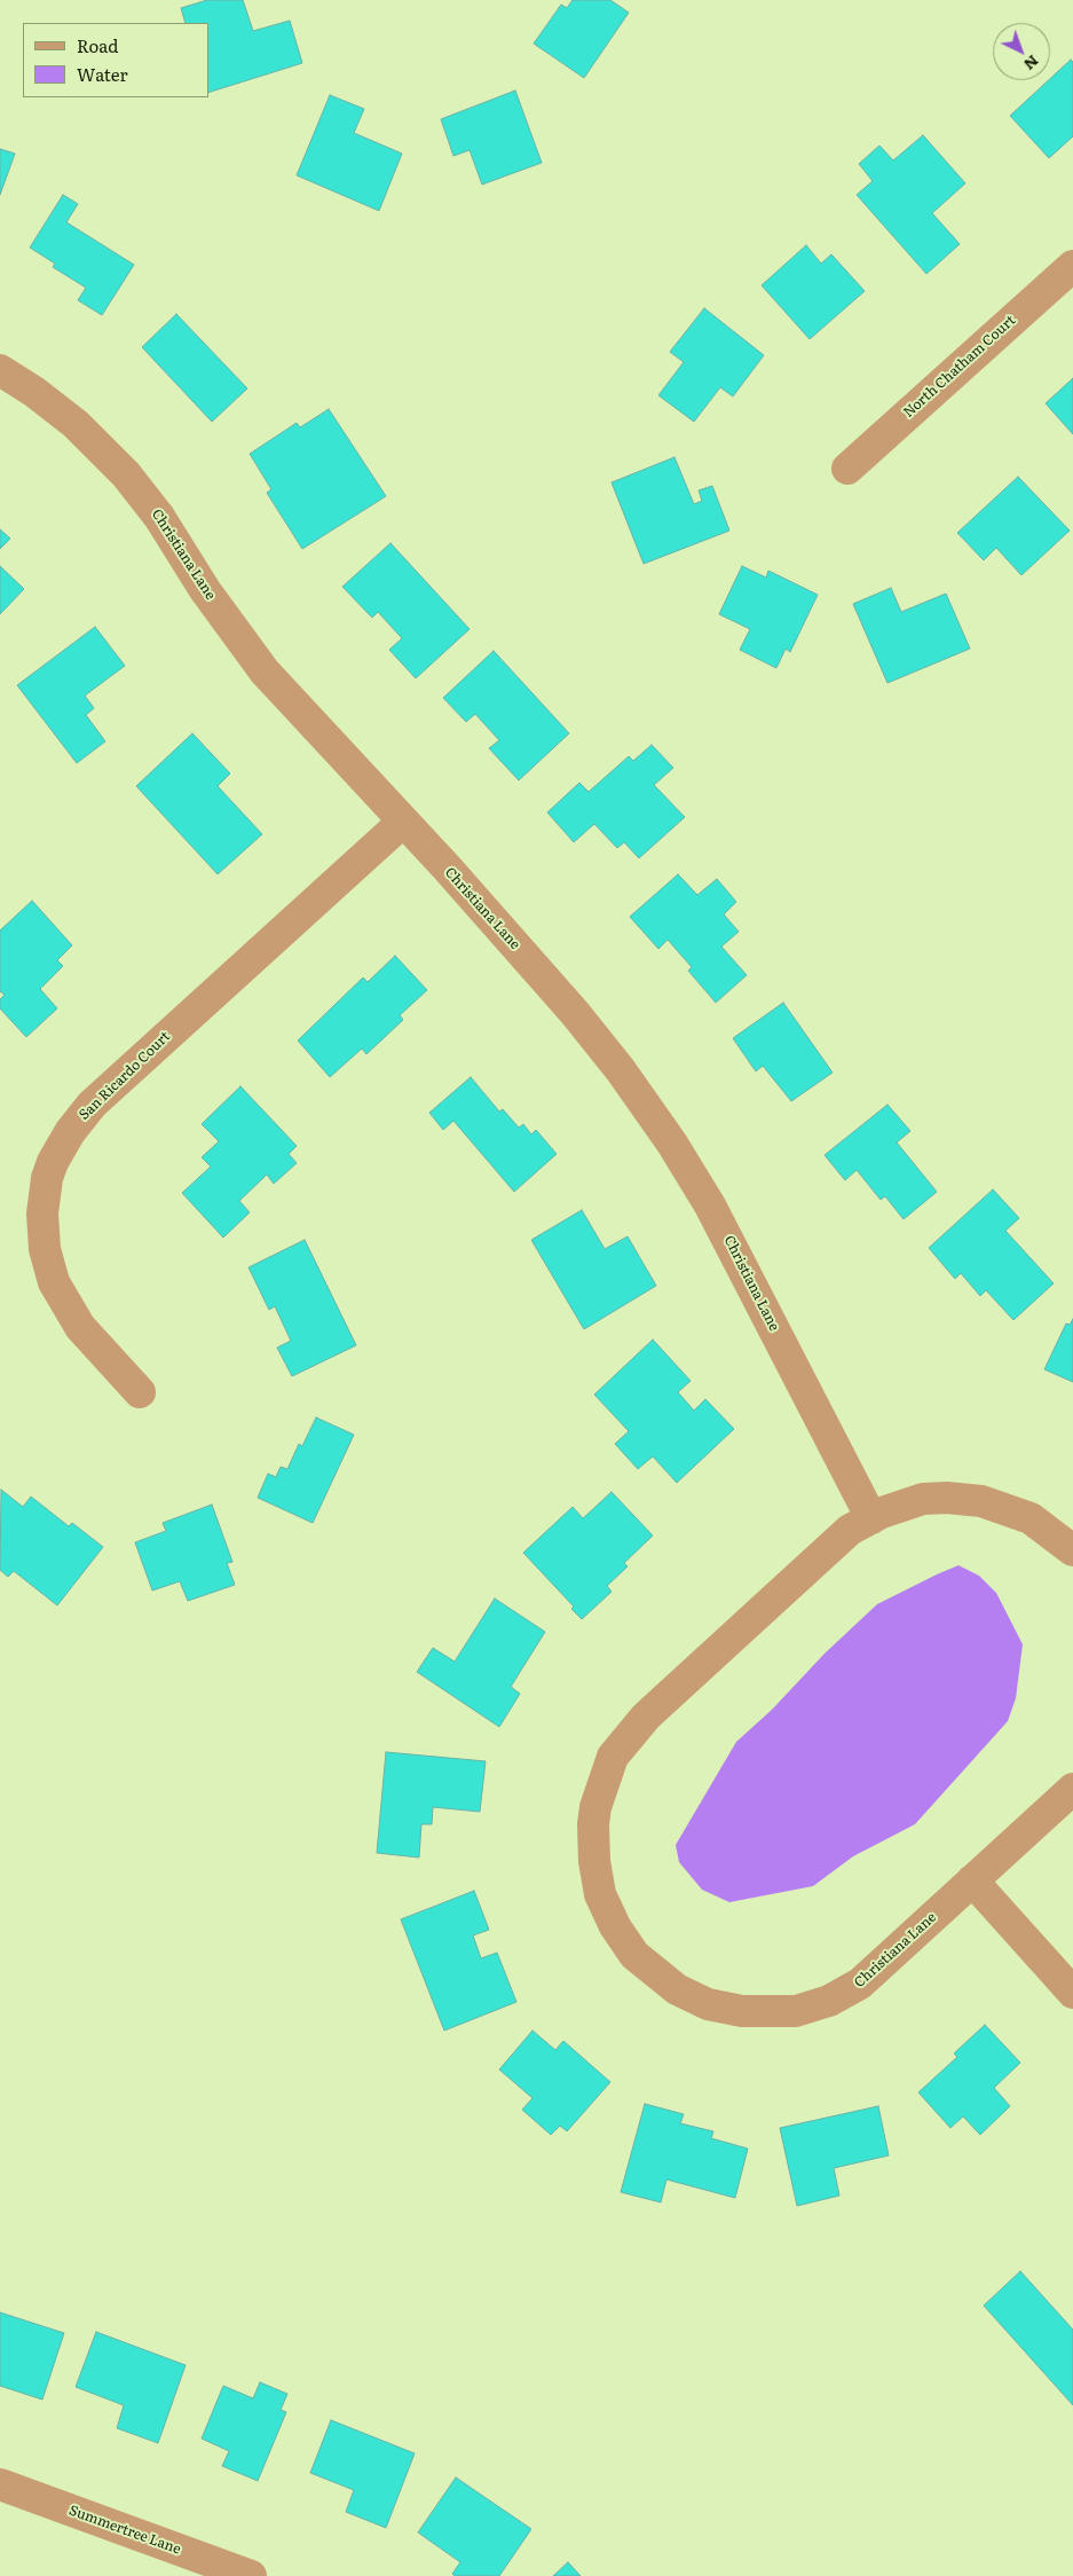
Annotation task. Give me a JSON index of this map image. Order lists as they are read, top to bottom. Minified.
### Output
{"streets":{"street":["North Chatham Court","Christiana Lane","San Ricardo Court","Summertree Lane"]},"crossings":[["Christiana Lane","San Ricardo Court"]],"legend":["Road","Water"],"north":"bottom right"}
